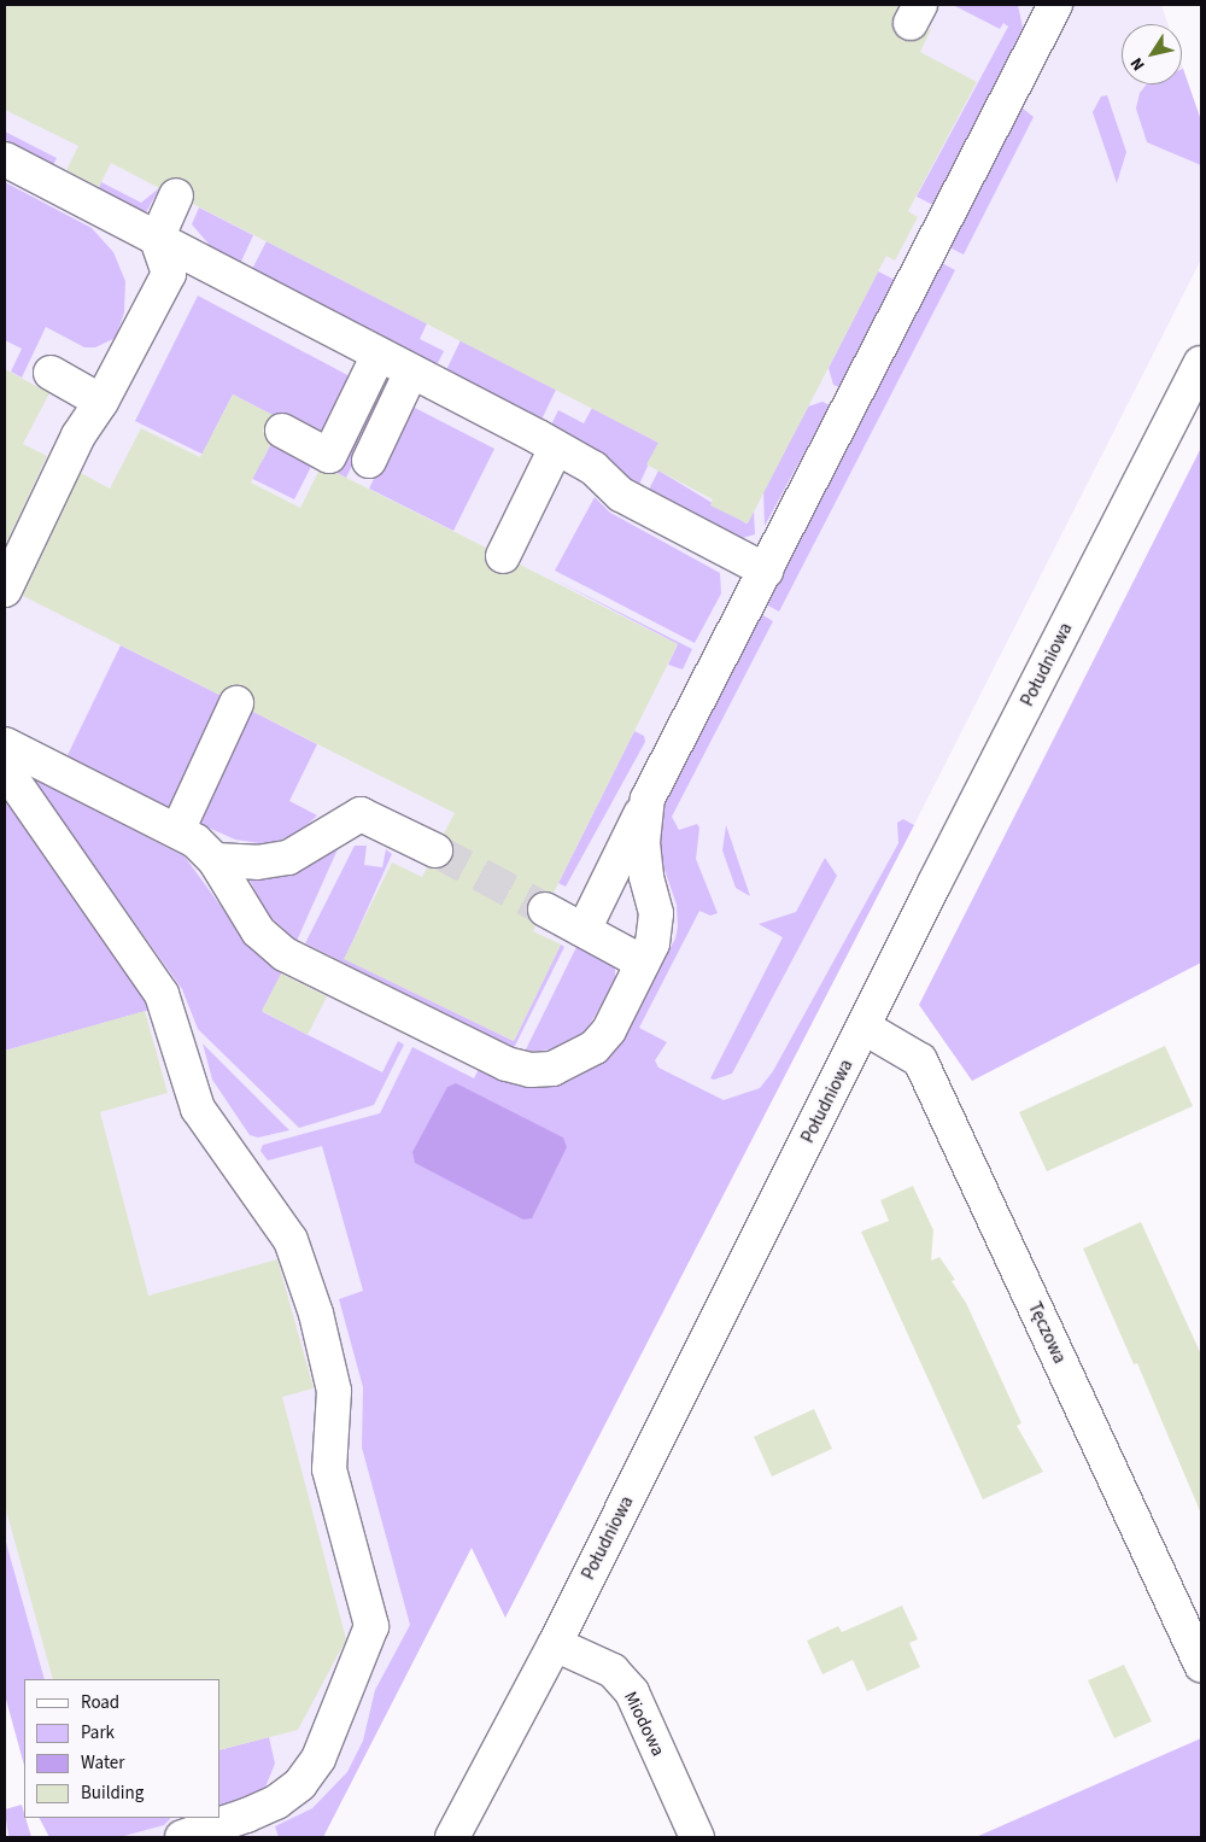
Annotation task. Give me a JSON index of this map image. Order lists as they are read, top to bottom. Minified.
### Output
{"streets":{"street":["Południowa","Tęczowa","Miodowa"]},"crossings":[["Południowa","Tęczowa"],["Południowa","Miodowa"]],"legend":["Road","Park","Water","Building"],"north":"bottom left"}
